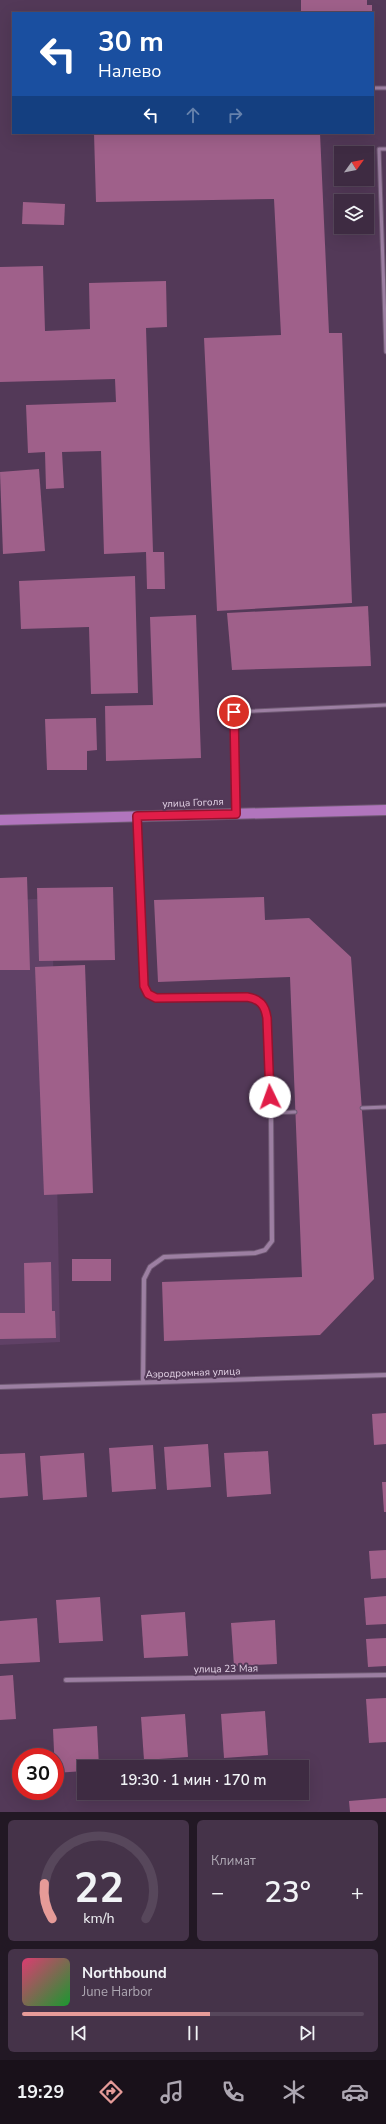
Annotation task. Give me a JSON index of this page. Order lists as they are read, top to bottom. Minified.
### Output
{"streets":{"main road":["улица Гоголя"],"street":["Аэродромная улица","улица 23 Мая"]},"north":"top right","page":{"turn":["30 m","Налево"],"limit":"30","trip":"19:30 · 1 мин · 170 m","tile":"Климат","heat":["−","23°","+"],"song":["Northbound","June Harbor"],"tabs":"19:29","gauge":["22","km/h"]}}
